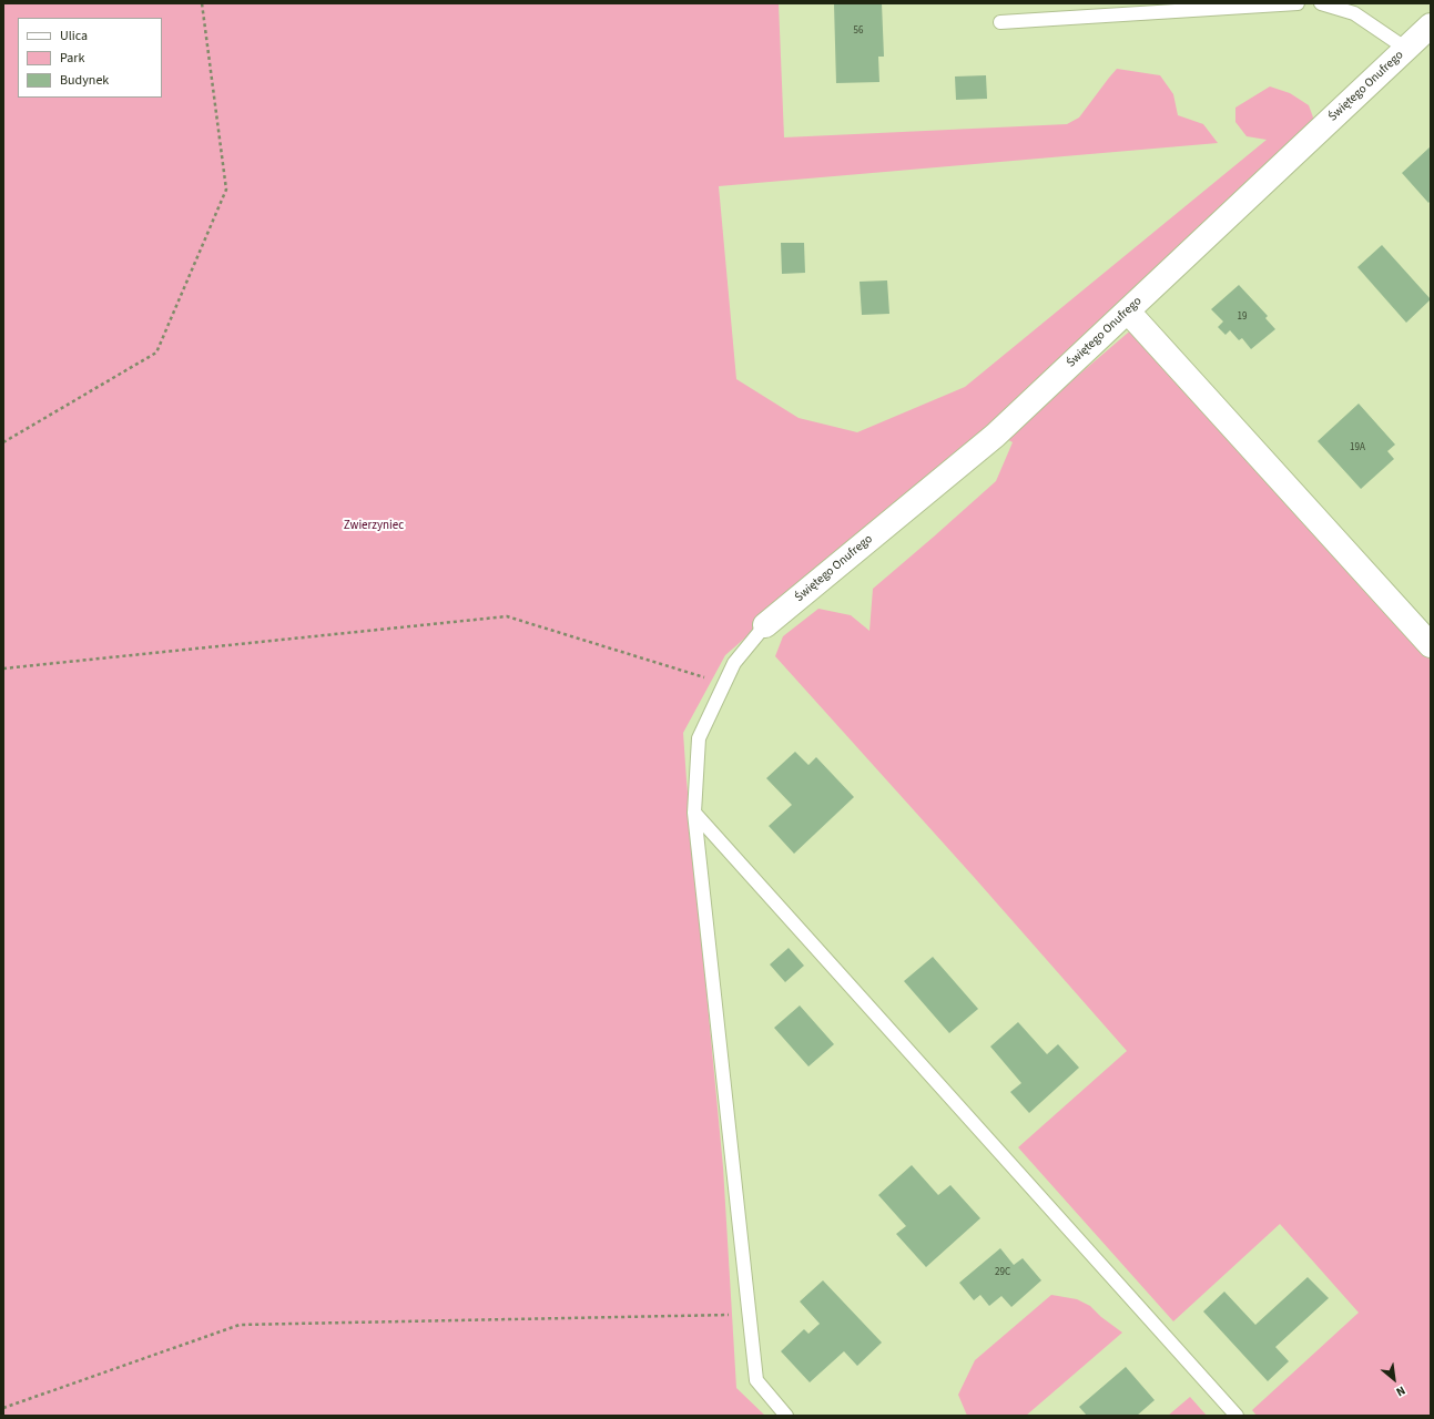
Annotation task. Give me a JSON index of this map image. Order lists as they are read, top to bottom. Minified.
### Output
{"streets":{"street":["Świętego Onufrego"]},"parks":["Zwierzyniec"],"house_numbers":["56","19","19A","29C"],"legend":["Ulica","Park","Budynek"],"north":"bottom right"}
